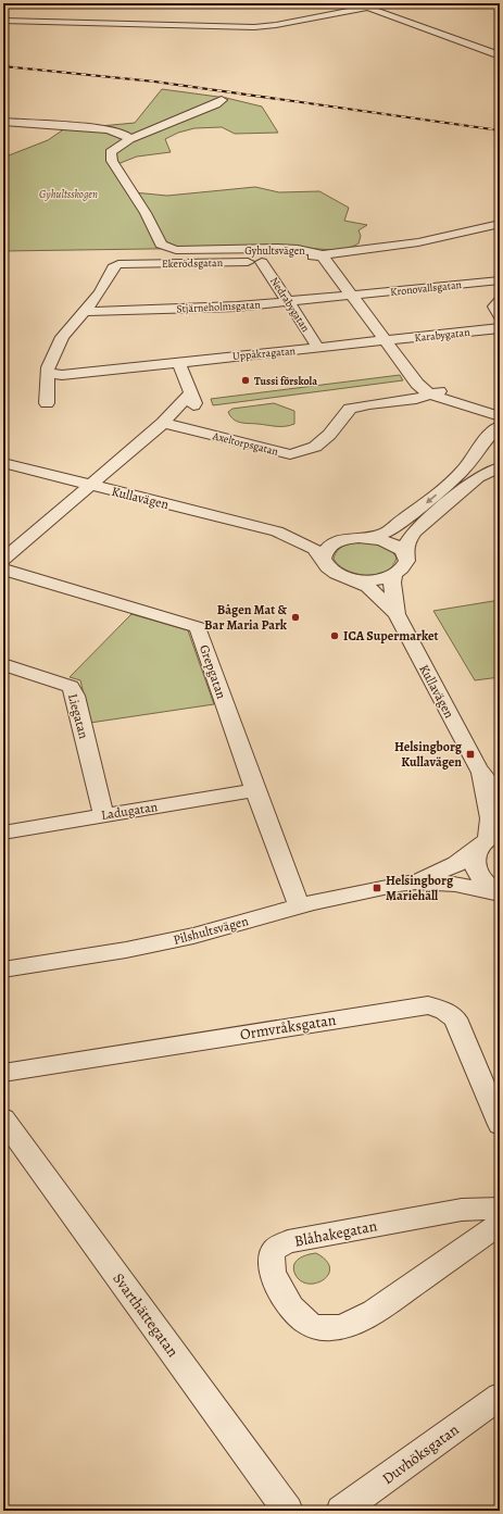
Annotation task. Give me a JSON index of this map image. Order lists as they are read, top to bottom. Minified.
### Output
{"streets":{"street":["Gyhultsvägen","Ekerödsgatan","Kronovallsgatan","Nedrabygatan","Stjärneholmsgatan","Karabygatan","Uppåkragatan","Axeltorpsgatan","Kullavägen","Grepgatan","Liegatan","Ladugatan","Pilshultsvägen","Ormvråksgatan","Blåhakegatan","Svarthättegatan","Duvhöksgatan"]},"crossings":[["Gyhultsvägen","Ekerödsgatan"],["Gyhultsvägen","Kronovallsgatan"],["Gyhultsvägen","Stjärneholmsgatan"],["Gyhultsvägen","Karabygatan"],["Gyhultsvägen","Uppåkragatan"],["Gyhultsvägen","Axeltorpsgatan"],["Ekerödsgatan","Nedrabygatan"],["Ekerödsgatan","Stjärneholmsgatan"],["Kronovallsgatan","Stjärneholmsgatan"],["Nedrabygatan","Stjärneholmsgatan"],["Nedrabygatan","Uppåkragatan"],["Karabygatan","Uppåkragatan"],["Kullavägen","Pilshultsvägen"],["Grepgatan","Ladugatan"],["Grepgatan","Pilshultsvägen"],["Liegatan","Ladugatan"]],"parks":["Gyhultsskogen"],"places":{"other":["Tussi förskola","Bågen Mat & Bar Maria Park","ICA Supermarket"],"transit":["Helsingborg Kullavägen","Helsingborg Mariehäll"]}}
